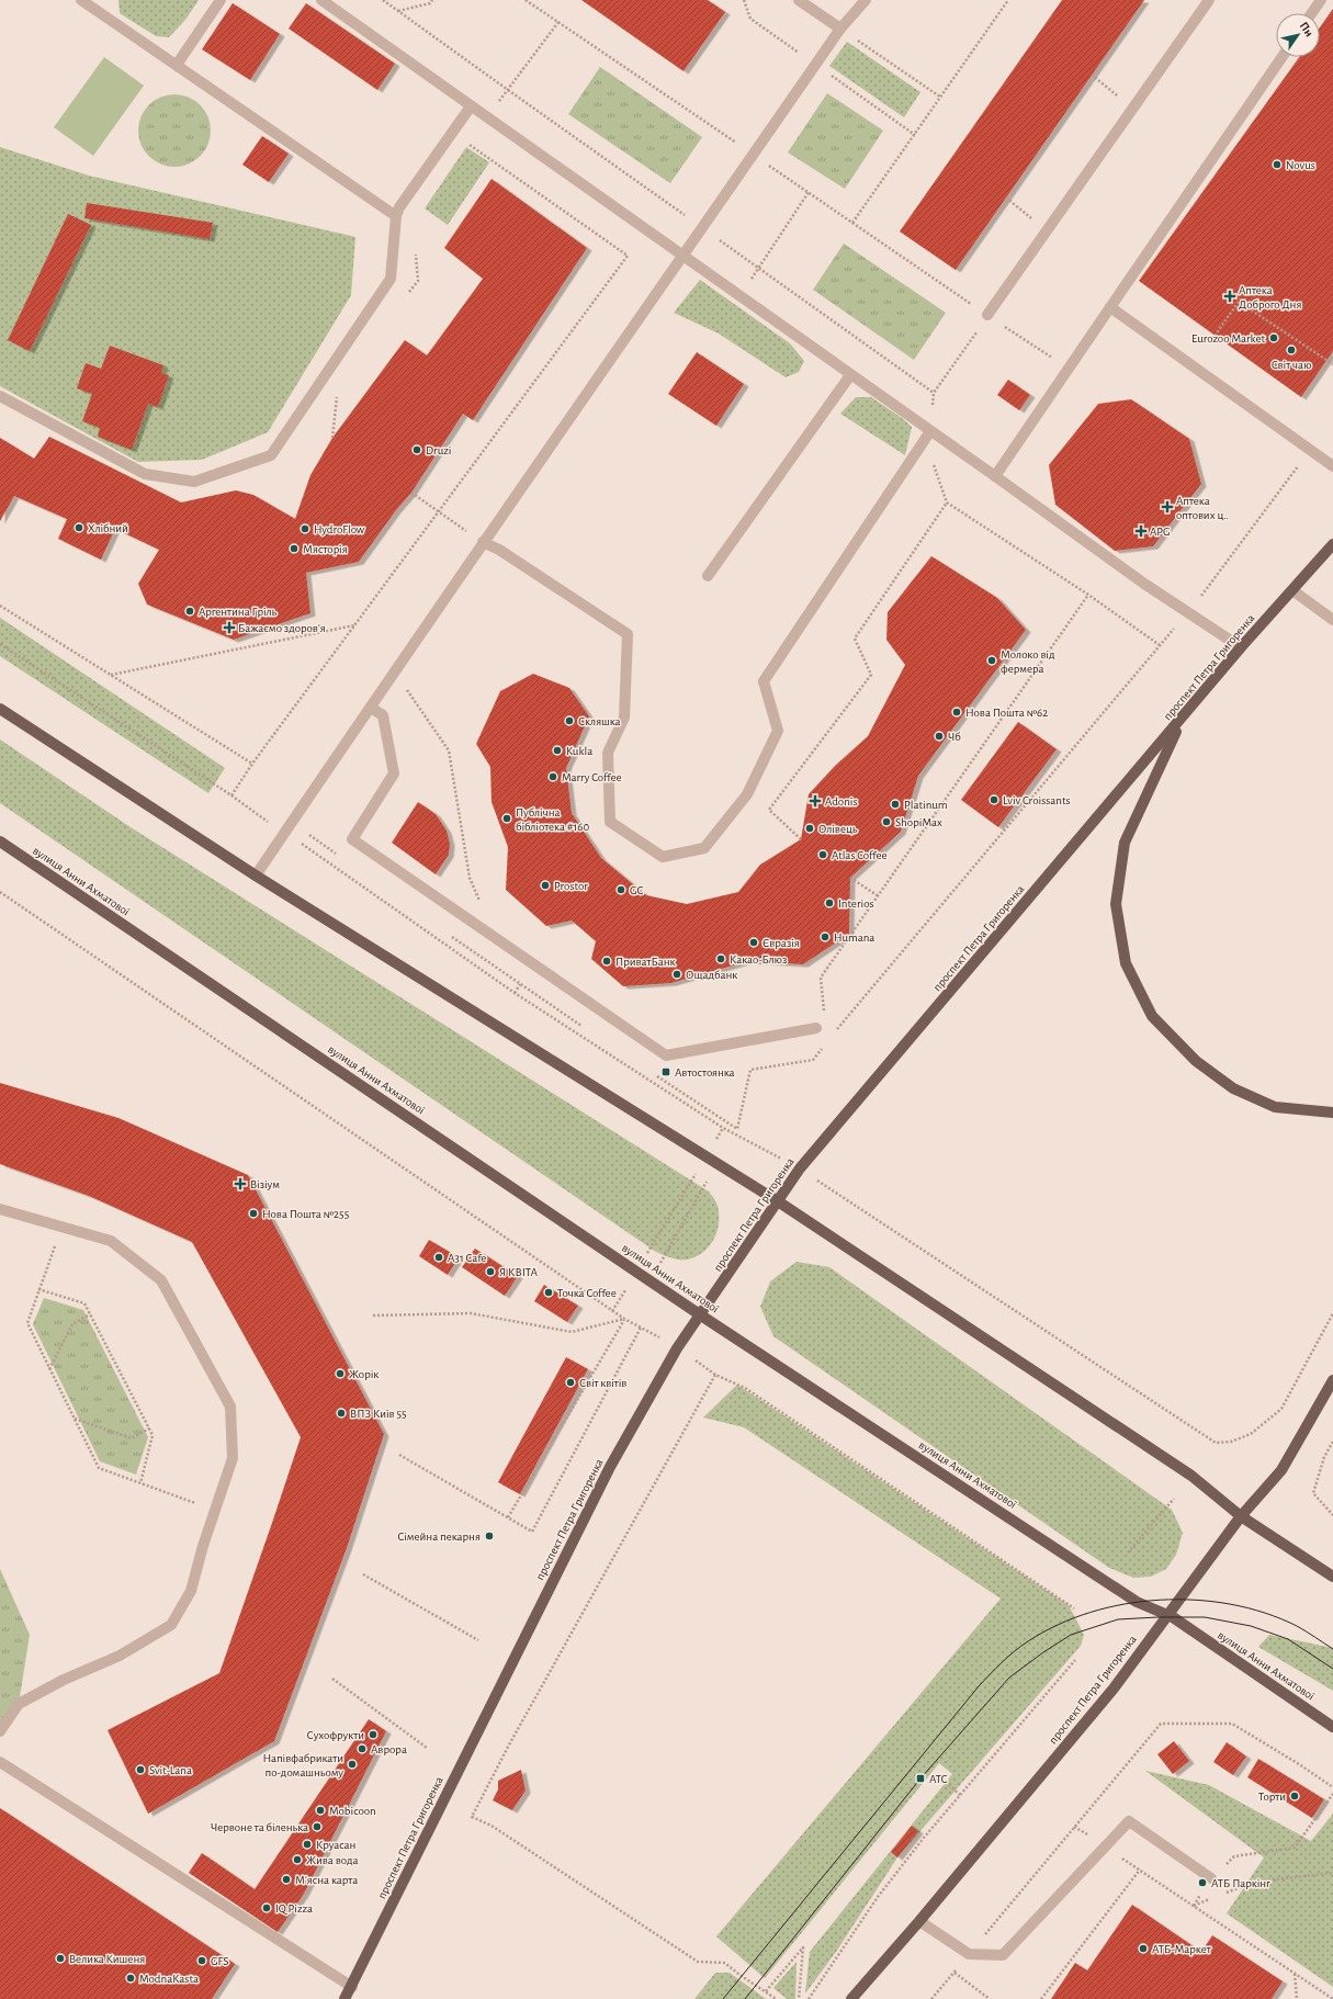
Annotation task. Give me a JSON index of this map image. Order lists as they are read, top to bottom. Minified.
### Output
{"streets":{"main road":["проспект Петра Григоренка","вулиця Анни Ахматової"]},"crossings":[["проспект Петра Григоренка","вулиця Анни Ахматової"]],"places":{"other":["Novus","Eurozoo Market","Світ чаю","Druzi","Хлібний","HydroFlow","Мясторія","Аргентина Гріль","Молоко від фермера","Нова Пошта №62","Скляшка","Чб","Kukla","Marry Coffee","Lviv Croissants","Platinum","Публічна бібліотека #160","ShopiMax","Олівець","Atlas Coffee","Prostor","GC","Interios","Humana","Євразія","Какао-Блюз","ПриватБанк","Ощадбанк","Нова Пошта №255","A31 Cafe","Я КВІТА","Точка Coffee","Жорік","Світ квітів","ВПЗ Київ 55","Сімейна пекарня","Сухофрукти","Аврора","Напівфабрикати по-домашньому","Svit-Lana","Торти","Mobicoon","Червоне та біленька","Круасан","Жива вода","М'ясна карта","АТБ Паркінг","IQ Pizza","АТБ-Маркет","Велика Кишеня","GFS","ModnaKasta"],"health":["Аптека Доброго Дня","Аптека оптових ц‥","APG","Бажаємо здоров'я","Adonis","Візіум"],"transit":["Автостоянка","АТС"]},"north":"top right"}
